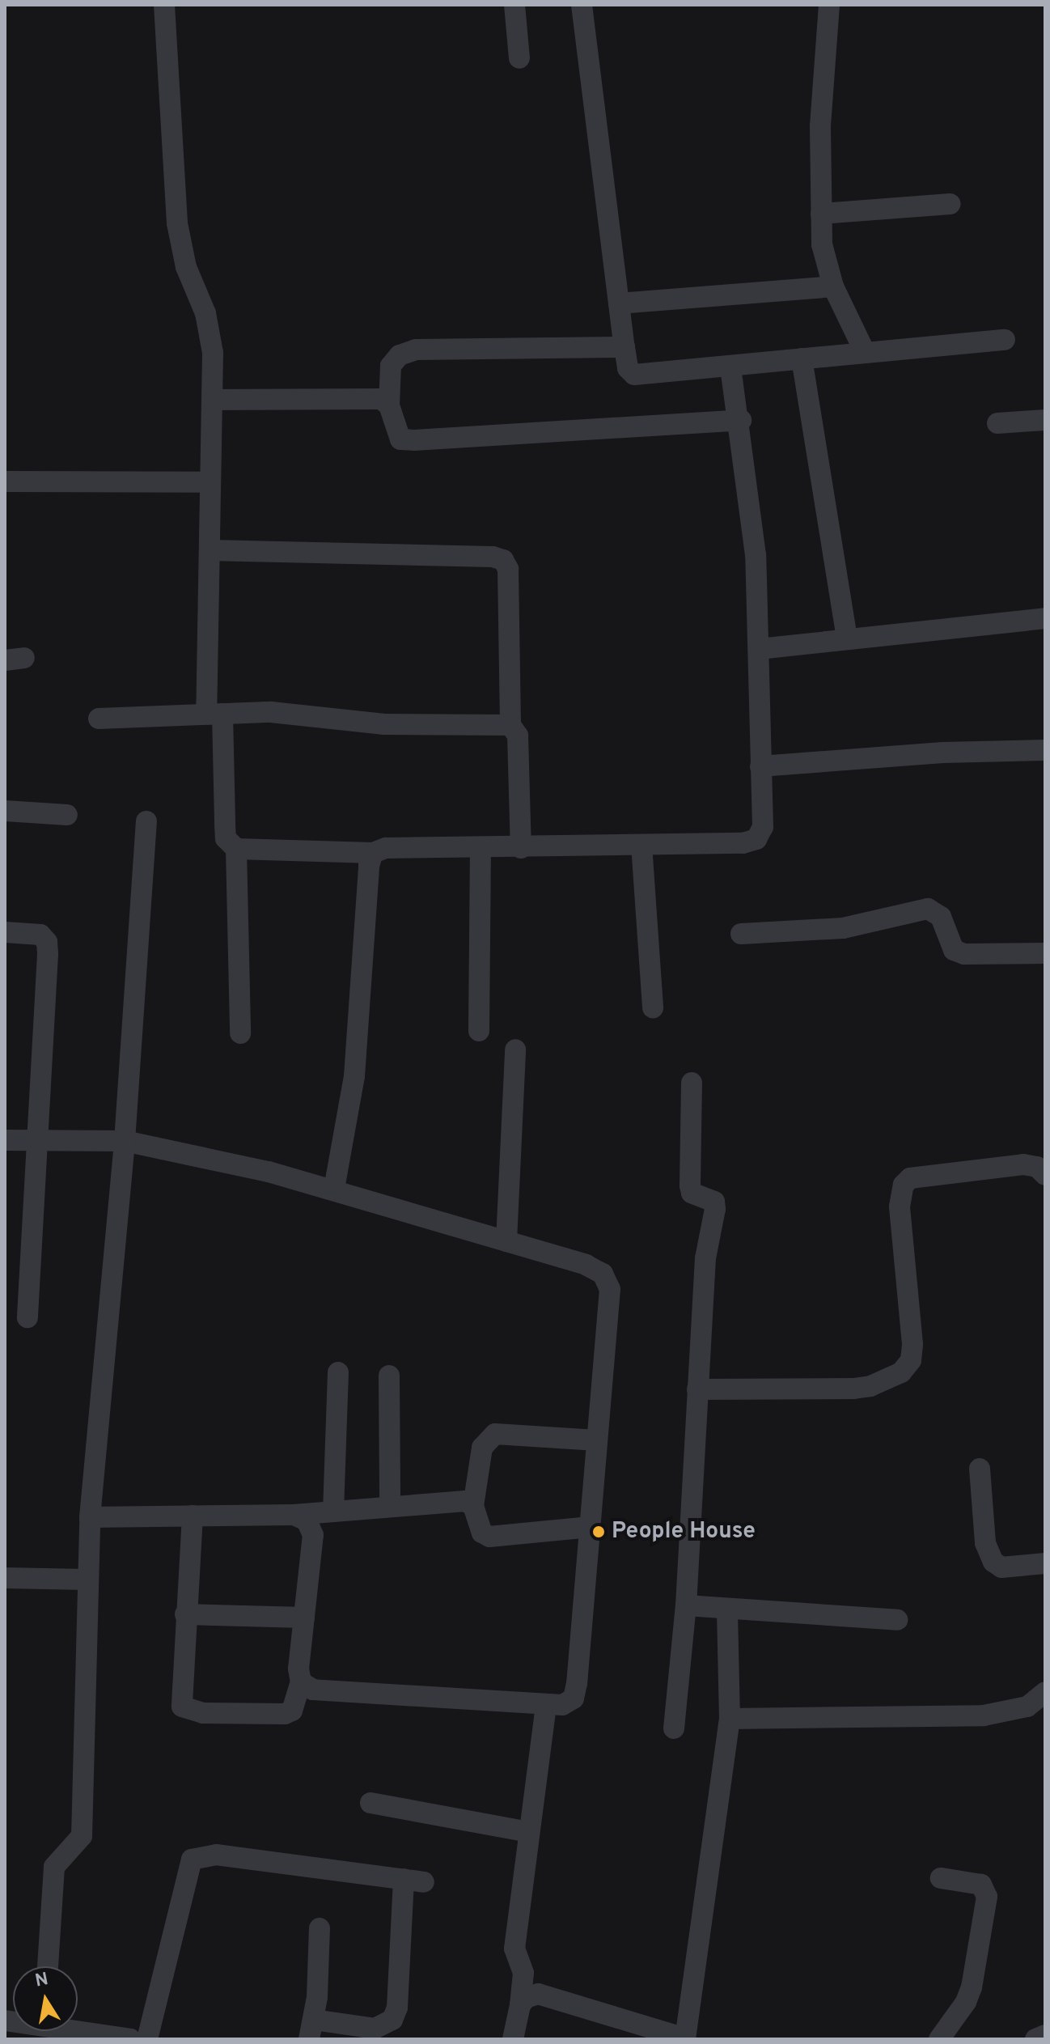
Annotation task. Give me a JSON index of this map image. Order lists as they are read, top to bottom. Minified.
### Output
{"places":["People House"],"north":"top"}
